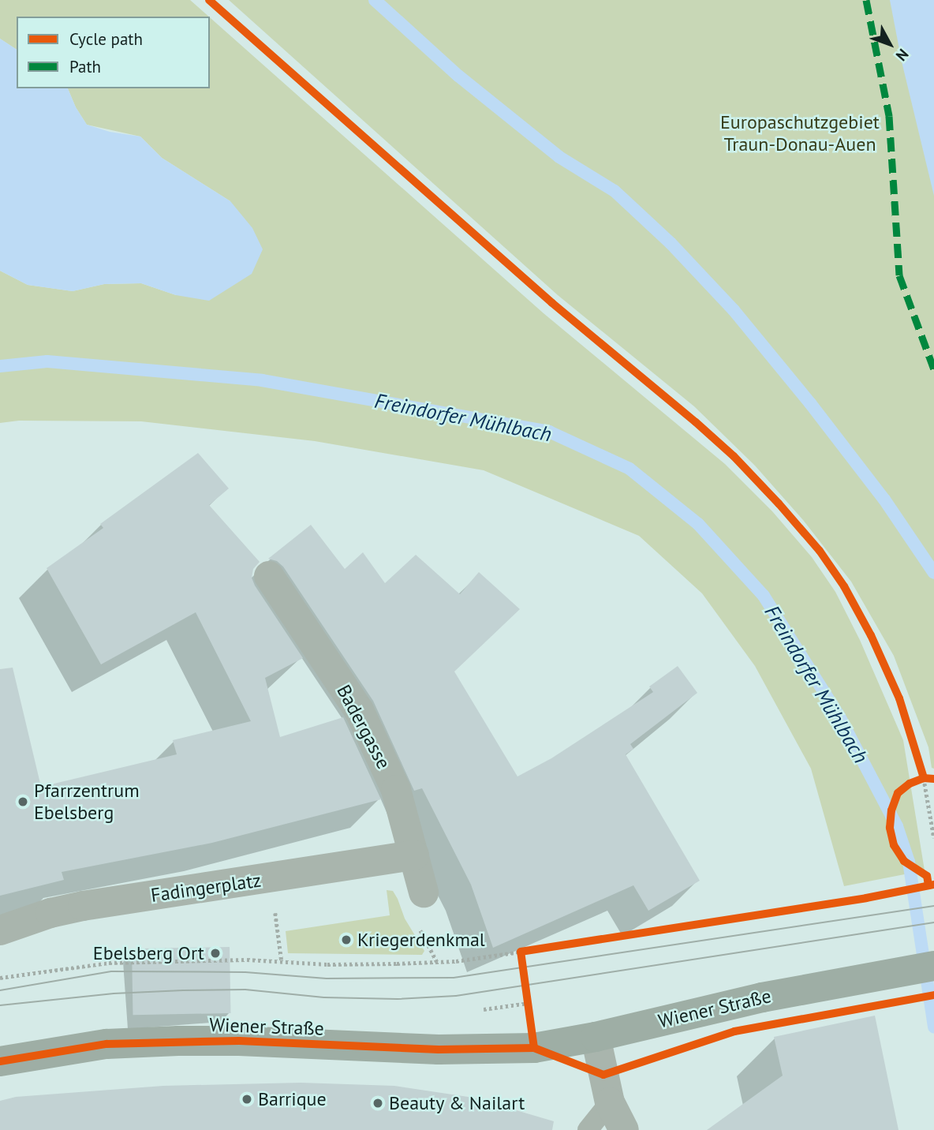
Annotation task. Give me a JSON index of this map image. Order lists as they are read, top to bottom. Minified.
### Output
{"streets":{"main road":["Wiener Straße"],"street":["Badergasse","Fadingerplatz"]},"crossings":[["Badergasse","Fadingerplatz"]],"water":["Freindorfer Mühlbach"],"parks":["Europaschutzgebiet Traun-Donau-Auen"],"places":["Pfarrzentrum Ebelsberg","Kriegerdenkmal","Ebelsberg Ort","Barrique","Beauty & Nailart"],"legend":["Cycle path","Path"],"north":"bottom right"}
